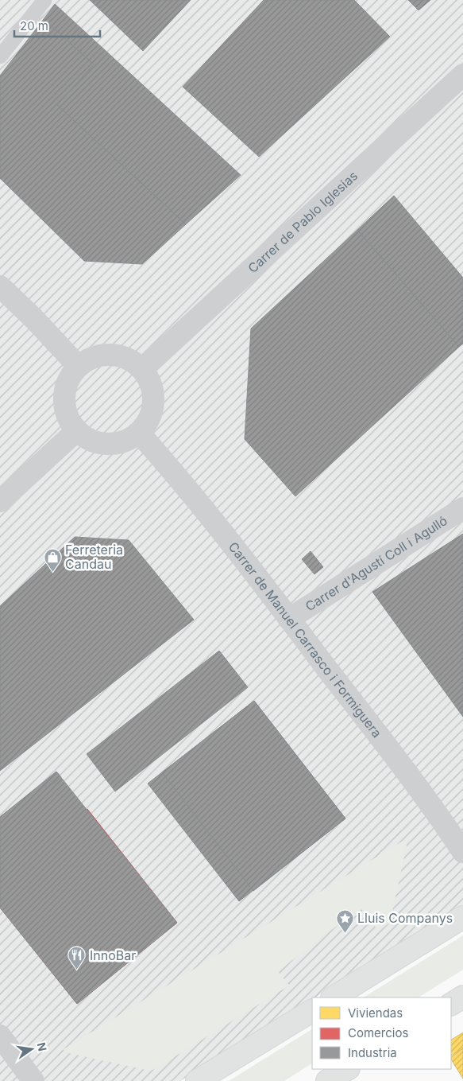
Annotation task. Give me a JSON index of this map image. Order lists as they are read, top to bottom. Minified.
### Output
{"streets":{"street":["Carrer de Pablo Iglesias","Carrer d'Agustí Coll i Agulló","Carrer de Manuel Carrasco i Formiguera"]},"crossings":[["Carrer de Pablo Iglesias","Carrer de Manuel Carrasco i Formiguera"],["Carrer d'Agustí Coll i Agulló","Carrer de Manuel Carrasco i Formiguera"]],"places":{"shop":["Ferreteria Candau"],"place":["Lluis Companys"],"restaurant":["InnoBar"]},"legend":["Viviendas","Comercios","Industria"],"scale_bar":"20 m","north":"right"}
